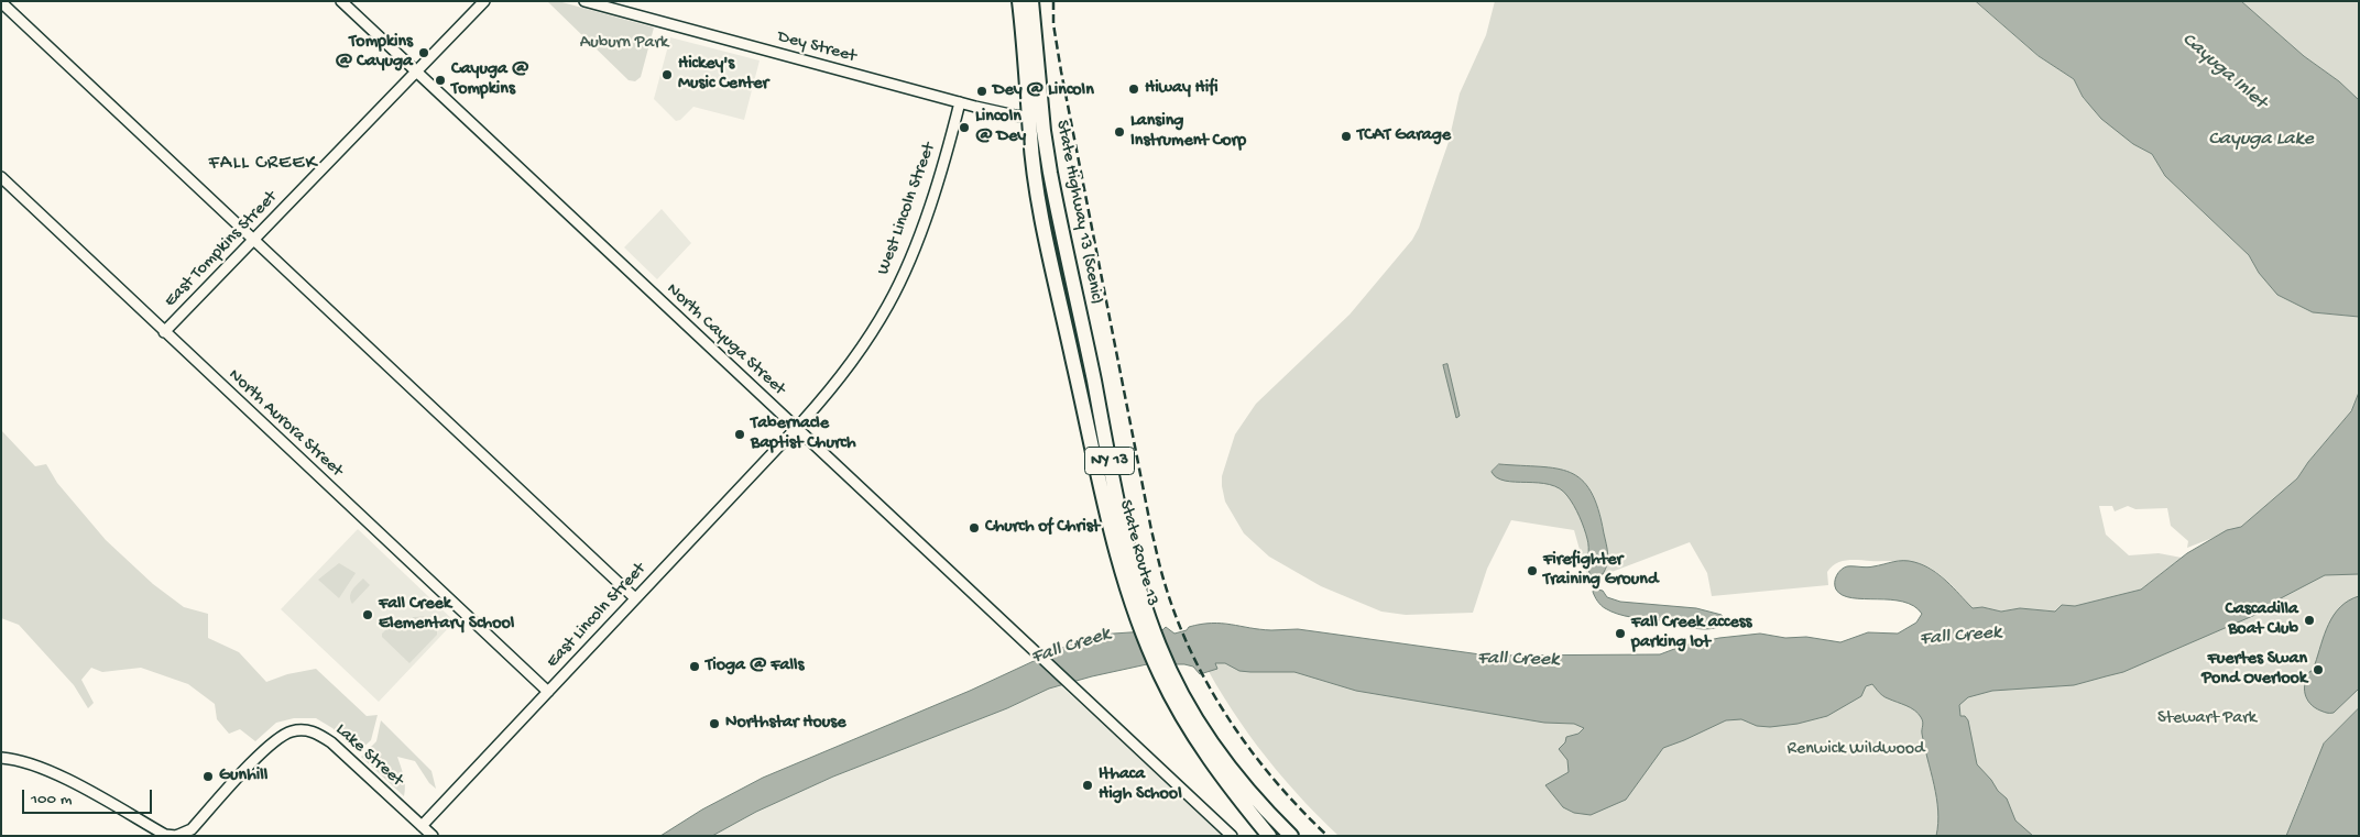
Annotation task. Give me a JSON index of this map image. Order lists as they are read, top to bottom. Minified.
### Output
{"streets":{"highway":["State Highway 13 (Scenic)","NY 13","State Route 13"],"street":["Dey Street","West Lincoln Street","East Tompkins Street","North Cayuga Street","North Aurora Street","East Lincoln Street","Lake Street"]},"crossings":[["Dey Street","West Lincoln Street"],["Dey Street","State Highway 13 (Scenic)"],["Dey Street","NY 13"],["Dey Street","State Route 13"],["West Lincoln Street","North Cayuga Street"],["West Lincoln Street","East Lincoln Street"],["State Highway 13 (Scenic)","NY 13"],["State Highway 13 (Scenic)","State Route 13"],["East Tompkins Street","North Cayuga Street"],["East Tompkins Street","North Aurora Street"],["North Cayuga Street","East Lincoln Street"],["North Aurora Street","East Lincoln Street"],["NY 13","State Route 13"],["East Lincoln Street","Lake Street"]],"districts":["FALL CREEK"],"water":["Cayuga Inlet","Cayuga Lake","Fall Creek"],"parks":["Auburn Park","Stewart Park","Renwick Wildwood"],"places":["Tompkins @ Cayuga","Hickey's Music Center","Cayuga @ Tompkins","Hiway Hifi","Dey @ Lincoln","Lincoln @ Dey","Lansing Instrument Corp","TCAT Garage","Tabernacle Baptist Church","Church of Christ","Firefighter Training Ground","Fall Creek Elementary School","Cascadilla Boat Club","Fall Creek access parking lot","Tioga @ Falls","Fuertes Swan Pond Overlook","Northstar House","Gunhill","Ithaca High School"],"scale_bar":"100 m"}
